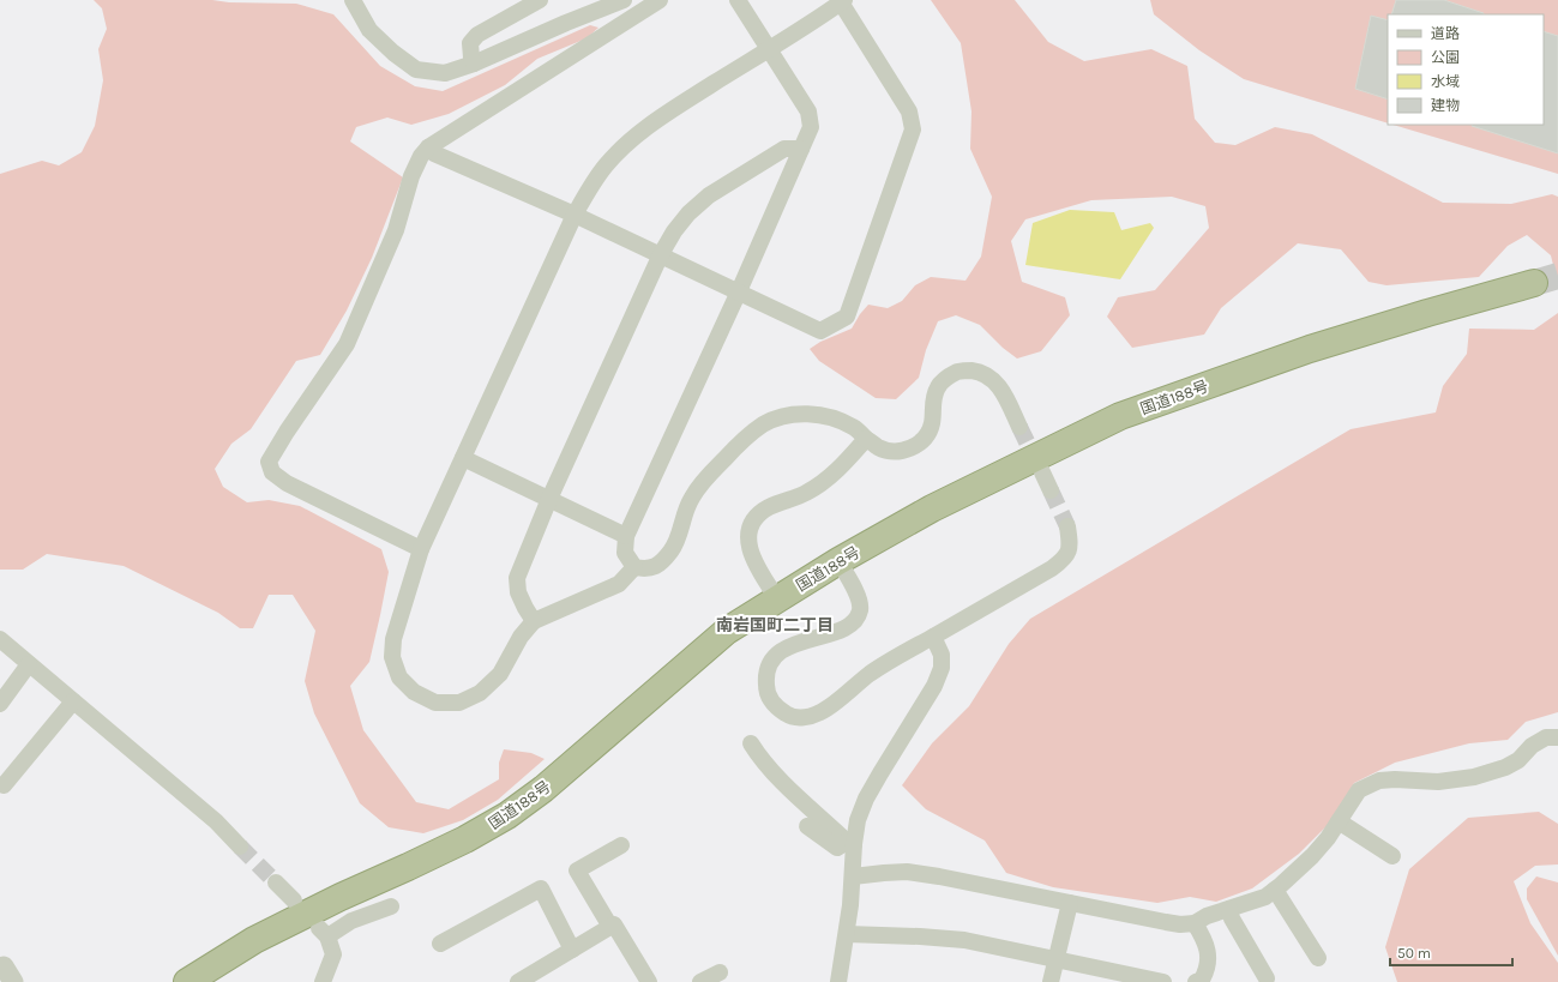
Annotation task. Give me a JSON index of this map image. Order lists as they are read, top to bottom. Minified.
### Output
{"streets":{"highway":["国道188号"]},"districts":["南岩国町二丁目"],"legend":["道路","公園","水域","建物"],"scale_bar":"50 m"}
